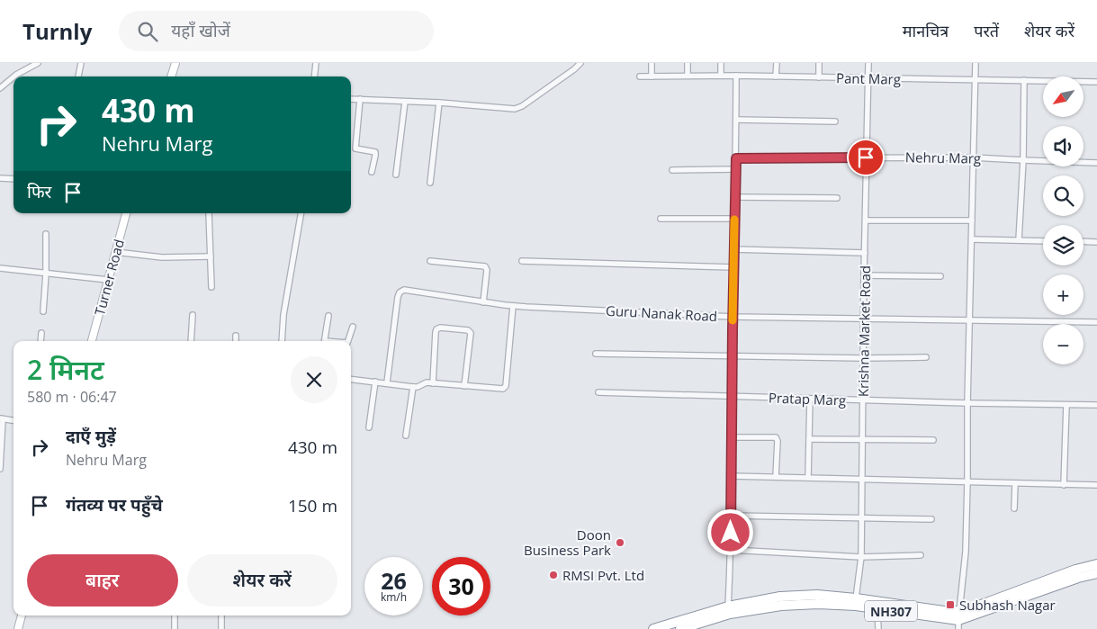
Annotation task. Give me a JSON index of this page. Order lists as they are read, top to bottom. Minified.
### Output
{"streets":{"highway":["NH307"],"main road":["Turner Road"],"street":["Pant Marg","Nehru Marg","Guru Nanak Road","Krishna Market Road","Pratap Marg"]},"crossings":[["Pant Marg","Krishna Market Road"],["Nehru Marg","Krishna Market Road"],["Guru Nanak Road","Krishna Market Road"],["Krishna Market Road","Pratap Marg"],["Krishna Market Road","NH307"]],"places":{"other":["Doon Business Park","RMSI Pvt. Ltd"],"transit":["Subhash Nagar"]},"north":"bottom left","page":{"header":"Turnly","search":"यहाँ खोजें","nav":["मानचित्र","परतें","शेयर करें"],"map_buttons":["+","−"],"turn":["430 m","Nehru Marg"],"then":"फिर","heading":["2 मिनट","580 m · 06:47"],"list":[{"name":"दाएँ मुड़ें","note":"Nehru Marg","value":"430 m"},{"name":"गंतव्य पर पहुँचे","value":"150 m"}],"buttons":["बाहर","शेयर करें"],"speed":"26 km/h","limit":"30"}}
